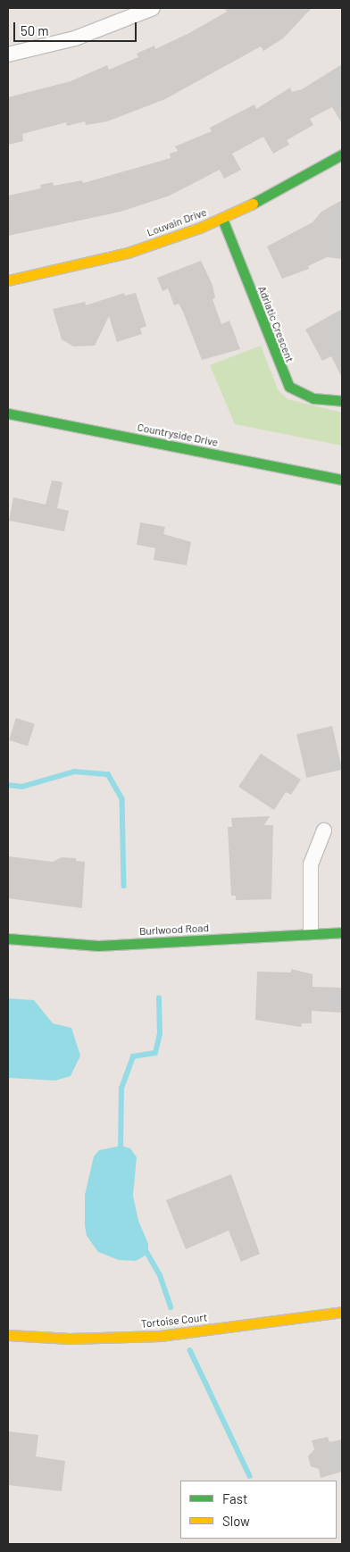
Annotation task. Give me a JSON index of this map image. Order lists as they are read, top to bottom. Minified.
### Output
{"streets":{"street":["Louvain Drive","Adriatic Crescent","Countryside Drive","Burlwood Road","Tortoise Court"]},"crossings":[["Louvain Drive","Adriatic Crescent"]],"legend":["Fast","Slow"],"scale_bar":"50 m"}
